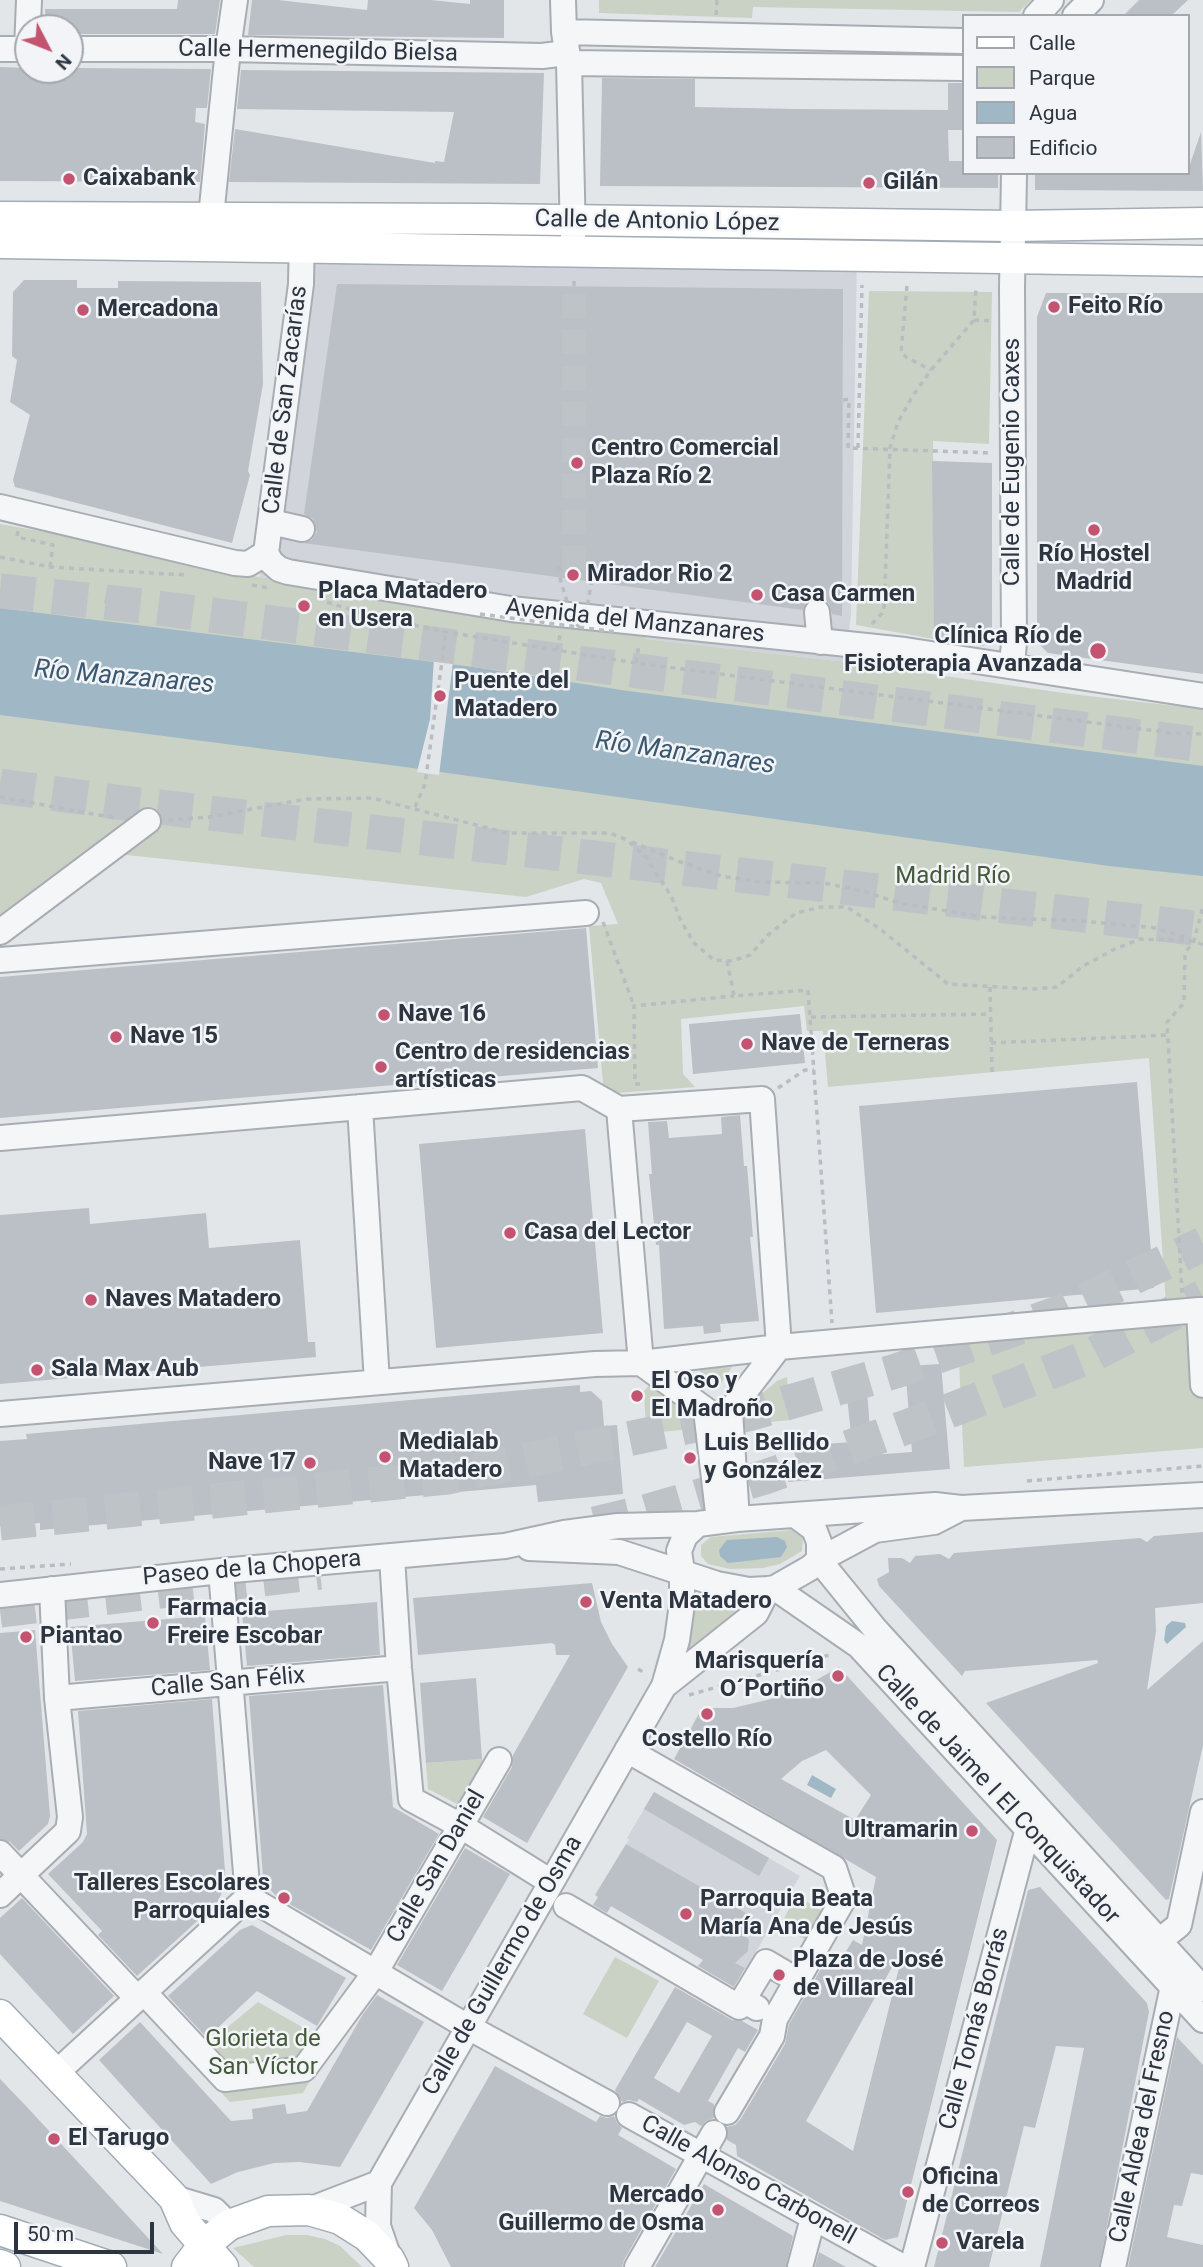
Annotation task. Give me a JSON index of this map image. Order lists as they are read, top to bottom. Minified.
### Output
{"streets":{"main road":["Calle de Antonio López"],"street":["Calle Hermenegildo Bielsa","Calle de San Zacarías","Calle de Eugenio Caxes","Avenida del Manzanares","Paseo de la Chopera","Calle San Félix","Calle de Jaime I El Conquistador","Calle San Daniel","Calle de Guillermo de Osma","Calle Tomás Borrás","Calle Aldea del Fresno","Calle Alonso Carbonell"]},"crossings":[["Calle de Antonio López","Calle de San Zacarías"],["Calle de Antonio López","Calle de Eugenio Caxes"],["Calle de San Zacarías","Avenida del Manzanares"],["Calle de Eugenio Caxes","Avenida del Manzanares"],["Paseo de la Chopera","Calle de Jaime I El Conquistador"],["Paseo de la Chopera","Calle de Guillermo de Osma"],["Calle de Jaime I El Conquistador","Calle de Guillermo de Osma"],["Calle de Jaime I El Conquistador","Calle Tomás Borrás"],["Calle de Jaime I El Conquistador","Calle Aldea del Fresno"]],"water":["Río Manzanares"],"parks":["Madrid Río","Glorieta de San Víctor"],"places":["Caixabank","Gilán","Feito Río","Mercadona","Centro Comercial Plaza Río 2","Río Hostel Madrid","Mirador Rio 2","Casa Carmen","Placa Matadero en Usera","Clínica Río de Fisioterapia Avanzada","Puente del Matadero","Nave 16","Nave 15","Nave de Terneras","Centro de residencias artísticas","Casa del Lector","Naves Matadero","Sala Max Aub","El Oso y El Madroño","Medialab Matadero","Luis Bellido y González","Nave 17","Venta Matadero","Farmacia Freire Escobar","Piantao","Marisquería O´Portiño","Costello Río","Ultramarin","Talleres Escolares Parroquiales","Parroquia Beata María Ana de Jesús","Plaza de José de Villareal","El Tarugo","Oficina de Correos","Mercado Guillermo de Osma","Varela"],"legend":["Calle","Parque","Agua","Edificio"],"scale_bar":"50 m","north":"bottom right"}
